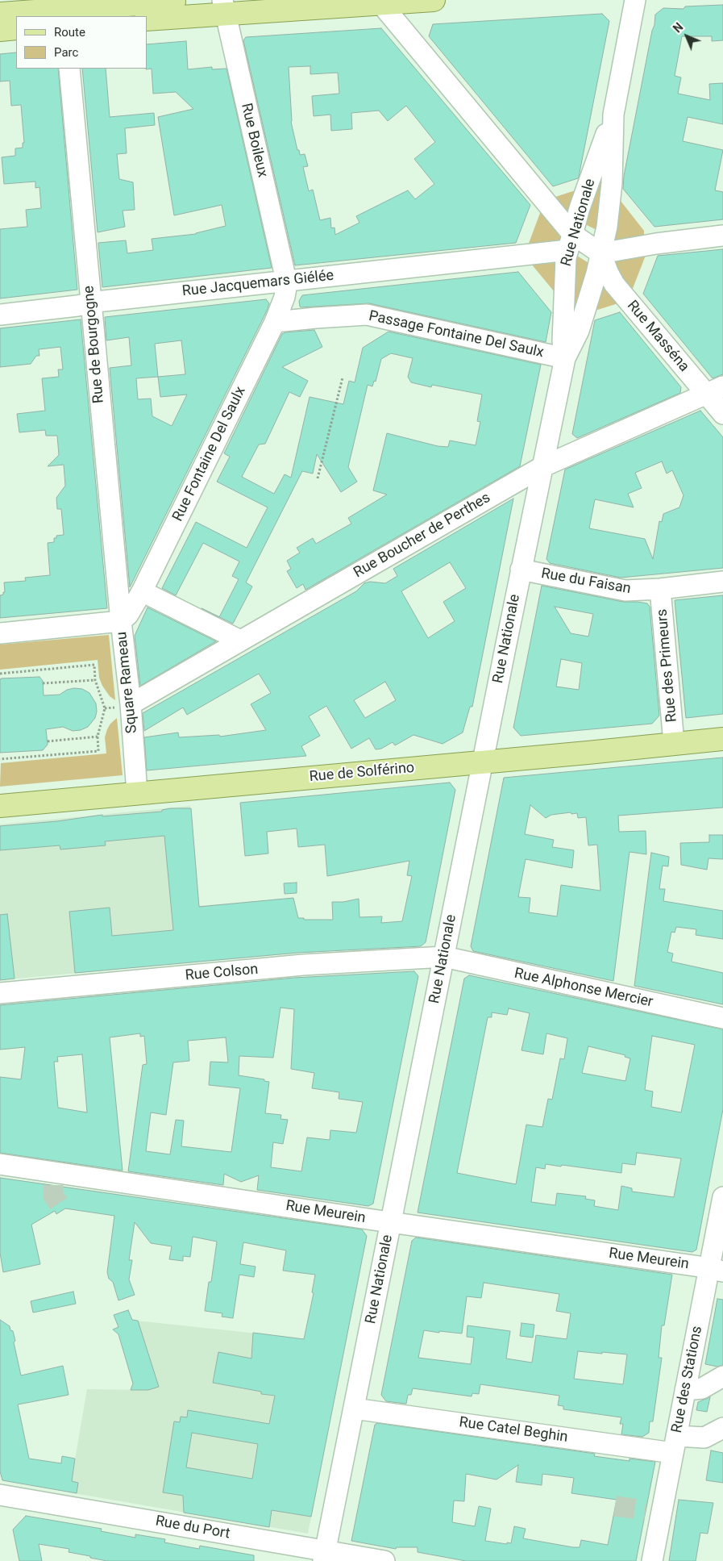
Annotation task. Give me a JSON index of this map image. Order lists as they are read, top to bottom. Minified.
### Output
{"streets":{"main road":["Rue de Solférino"],"street":["Rue Boileux","Rue Nationale","Rue Jacquemars Giélée","Passage Fontaine Del Saulx","Rue Masséna","Rue de Bourgogne","Rue Fontaine Del Saulx","Rue Boucher de Perthes","Rue du Faisan","Rue des Primeurs","Square Rameau","Rue Colson","Rue Alphonse Mercier","Rue Meurein","Rue des Stations","Rue Catel Beghin","Rue du Port"]},"crossings":[["Rue Boileux","Rue Jacquemars Giélée"],["Rue Boileux","Rue Fontaine Del Saulx"],["Rue Nationale","Rue Jacquemars Giélée"],["Rue Nationale","Passage Fontaine Del Saulx"],["Rue Nationale","Rue Masséna"],["Rue Nationale","Rue Boucher de Perthes"],["Rue Nationale","Rue du Faisan"],["Rue Nationale","Rue de Solférino"],["Rue Nationale","Rue Colson"],["Rue Nationale","Rue Alphonse Mercier"],["Rue Nationale","Rue Meurein"],["Rue Nationale","Rue Catel Beghin"],["Rue Nationale","Rue du Port"],["Rue Jacquemars Giélée","Rue de Bourgogne"],["Rue Jacquemars Giélée","Rue Fontaine Del Saulx"],["Passage Fontaine Del Saulx","Rue Fontaine Del Saulx"],["Rue Masséna","Rue Boucher de Perthes"],["Rue de Bourgogne","Rue Fontaine Del Saulx"],["Rue de Bourgogne","Square Rameau"],["Rue Fontaine Del Saulx","Square Rameau"],["Rue Boucher de Perthes","Square Rameau"],["Rue du Faisan","Rue des Primeurs"],["Rue des Primeurs","Rue de Solférino"],["Square Rameau","Rue de Solférino"],["Rue Colson","Rue Alphonse Mercier"],["Rue Meurein","Rue des Stations"],["Rue des Stations","Rue Catel Beghin"]],"legend":["Route","Parc"],"north":"top left"}
